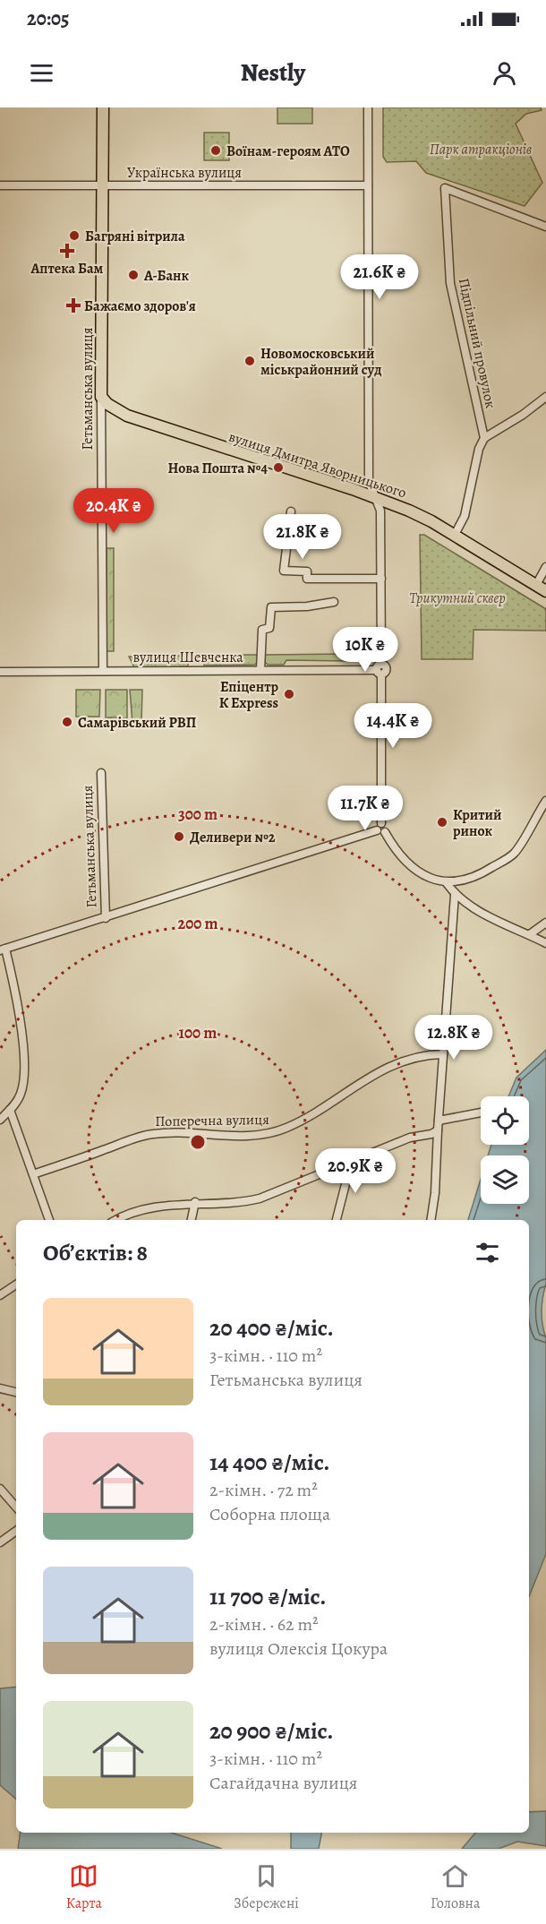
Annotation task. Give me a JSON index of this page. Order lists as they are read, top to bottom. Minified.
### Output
{"streets":{"highway":["Гетьманська вулиця","вулиця Дмитра Яворницького"],"street":["Українська вулиця","Підпільний провулок","вулиця Шевченка","Поперечна вулиця"]},"crossings":[["Українська вулиця","Гетьманська вулиця"],["Гетьманська вулиця","вулиця Дмитра Яворницького"],["Гетьманська вулиця","вулиця Шевченка"]],"parks":["Парк атракціонів","Трикутний сквер"],"places":{"other":["Воїнам-героям АТО","Багряні вітрила","А-Банк","Новомосковський міськрайонний суд","Нова Пошта №4","Епіцентр К Express","Самарівський РВП","Критий ринок","Деливери №2"],"health":["Аптека Бам","Бажаємо здоров'я"]},"page":{"status":"20:05","header":"Nestly","price":["21.6K ₴","20.4K ₴","21.8K ₴","10K ₴","14.4K ₴","11.7K ₴","12.8K ₴","20.9K ₴"],"heading":"Об’єктів: 8","list":[{"name":"20 400 ₴/міс.","note":"3-кімн. · 110 m² · Гетьманська вулиця"},{"name":"14 400 ₴/міс.","note":"2-кімн. · 72 m² · Соборна площа"},{"name":"11 700 ₴/міс.","note":"2-кімн. · 62 m² · вулиця Олексія Цокура"},{"name":"20 900 ₴/міс.","note":"3-кімн. · 110 m² · Сагайдачна вулиця"}],"tabs":["Карта","Збережені","Головна"]},"rings":["300 m","200 m","100 m"]}
